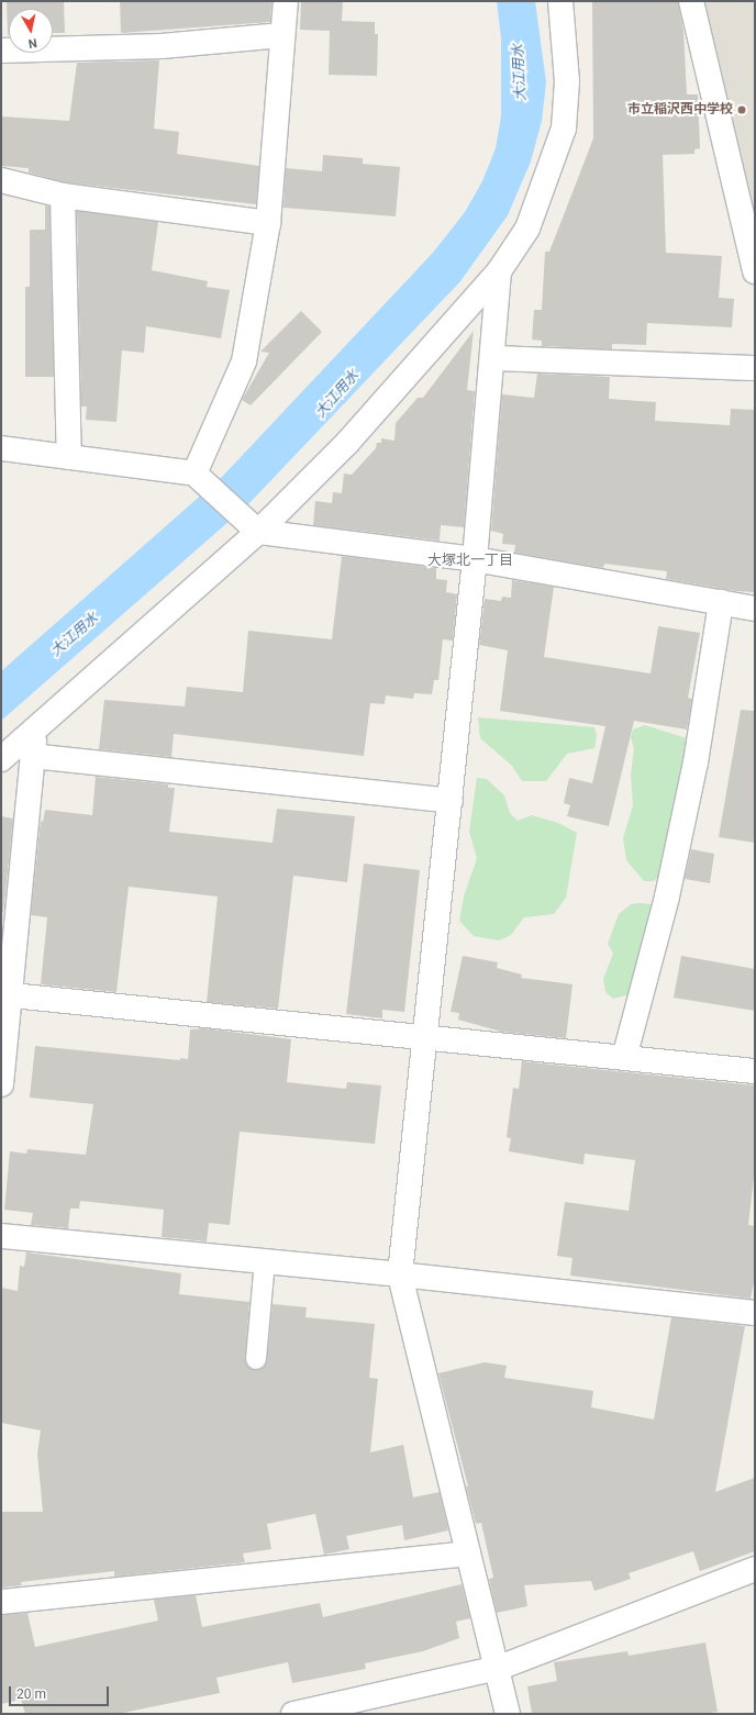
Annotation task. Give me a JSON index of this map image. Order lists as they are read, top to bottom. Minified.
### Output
{"districts":["大塚北一丁目"],"water":["大江用水"],"places":["市立稲沢西中学校"],"scale_bar":"20 m","north":"bottom"}
